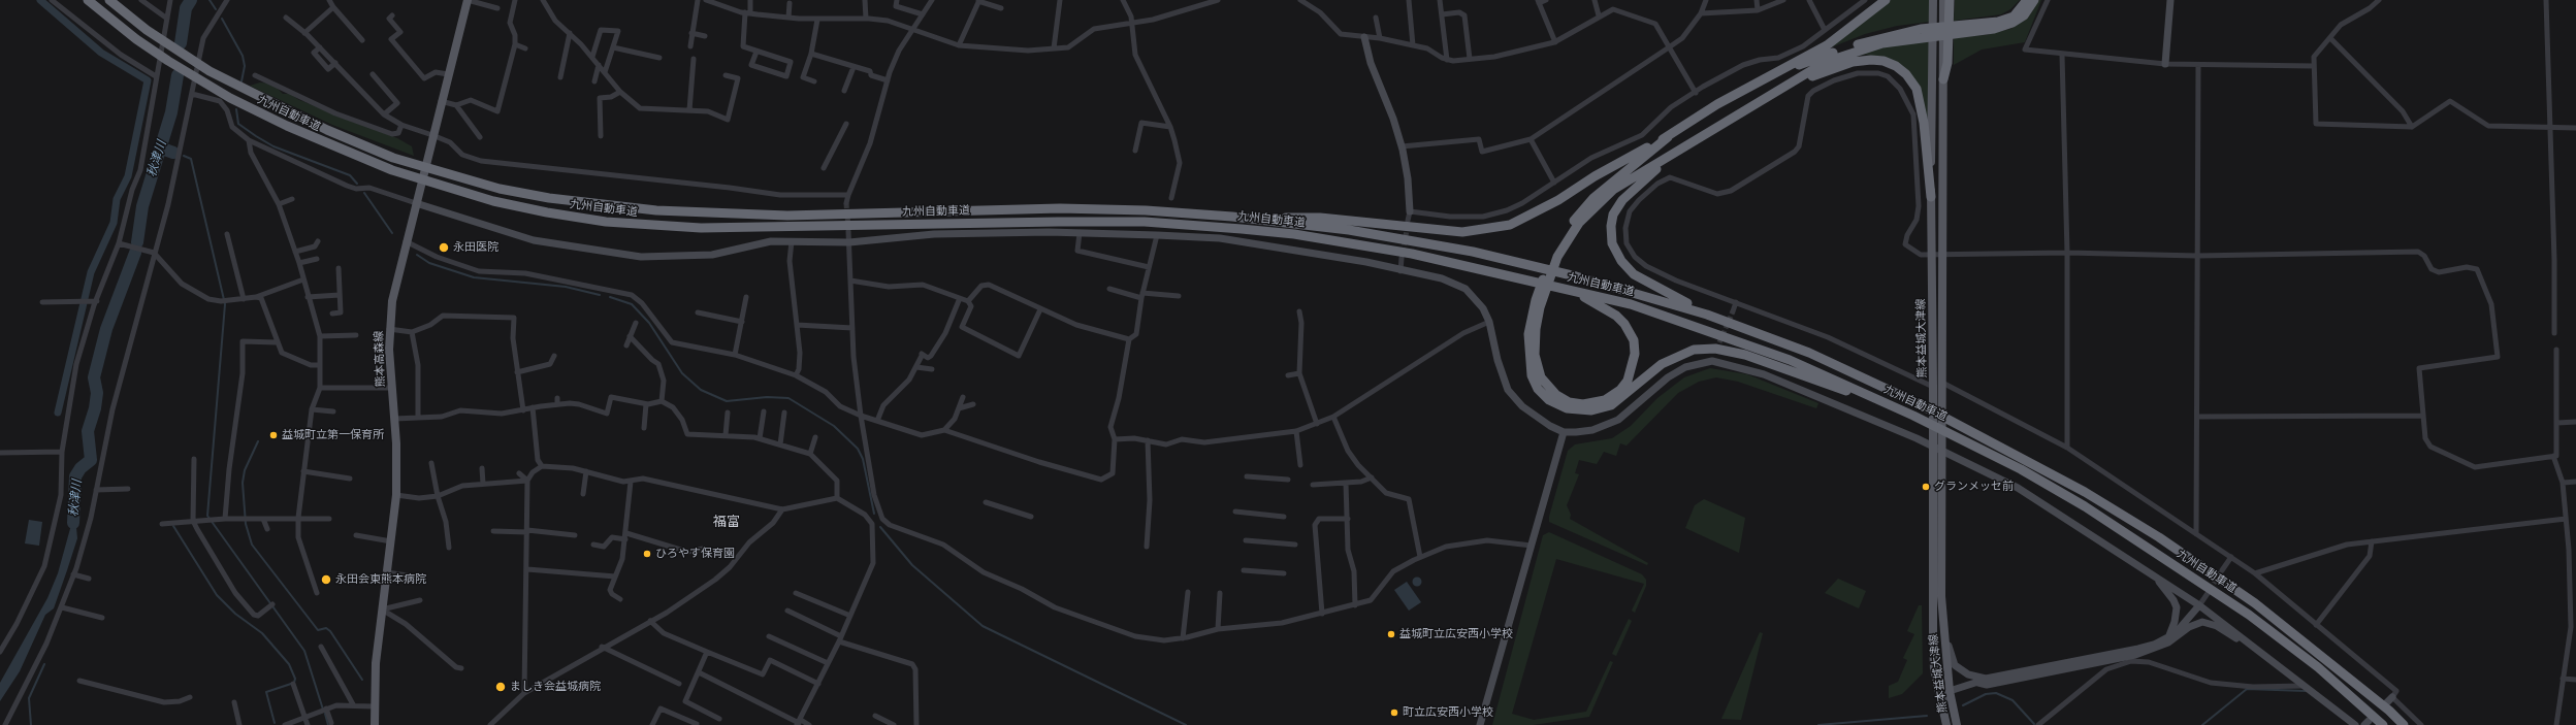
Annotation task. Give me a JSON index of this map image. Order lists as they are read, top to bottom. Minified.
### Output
{"streets":{"highway":["九州自動車道"],"main road":["熊本益城大津線","熊本高森線"]},"districts":["福富"],"water":["秋津川"],"places":["永田医院","益城町立第一保育所","グランメッセ前","ひろやす保育園","永田会東熊本病院","益城町立広安西小学校","ましき会益城病院","町立広安西小学校"]}
